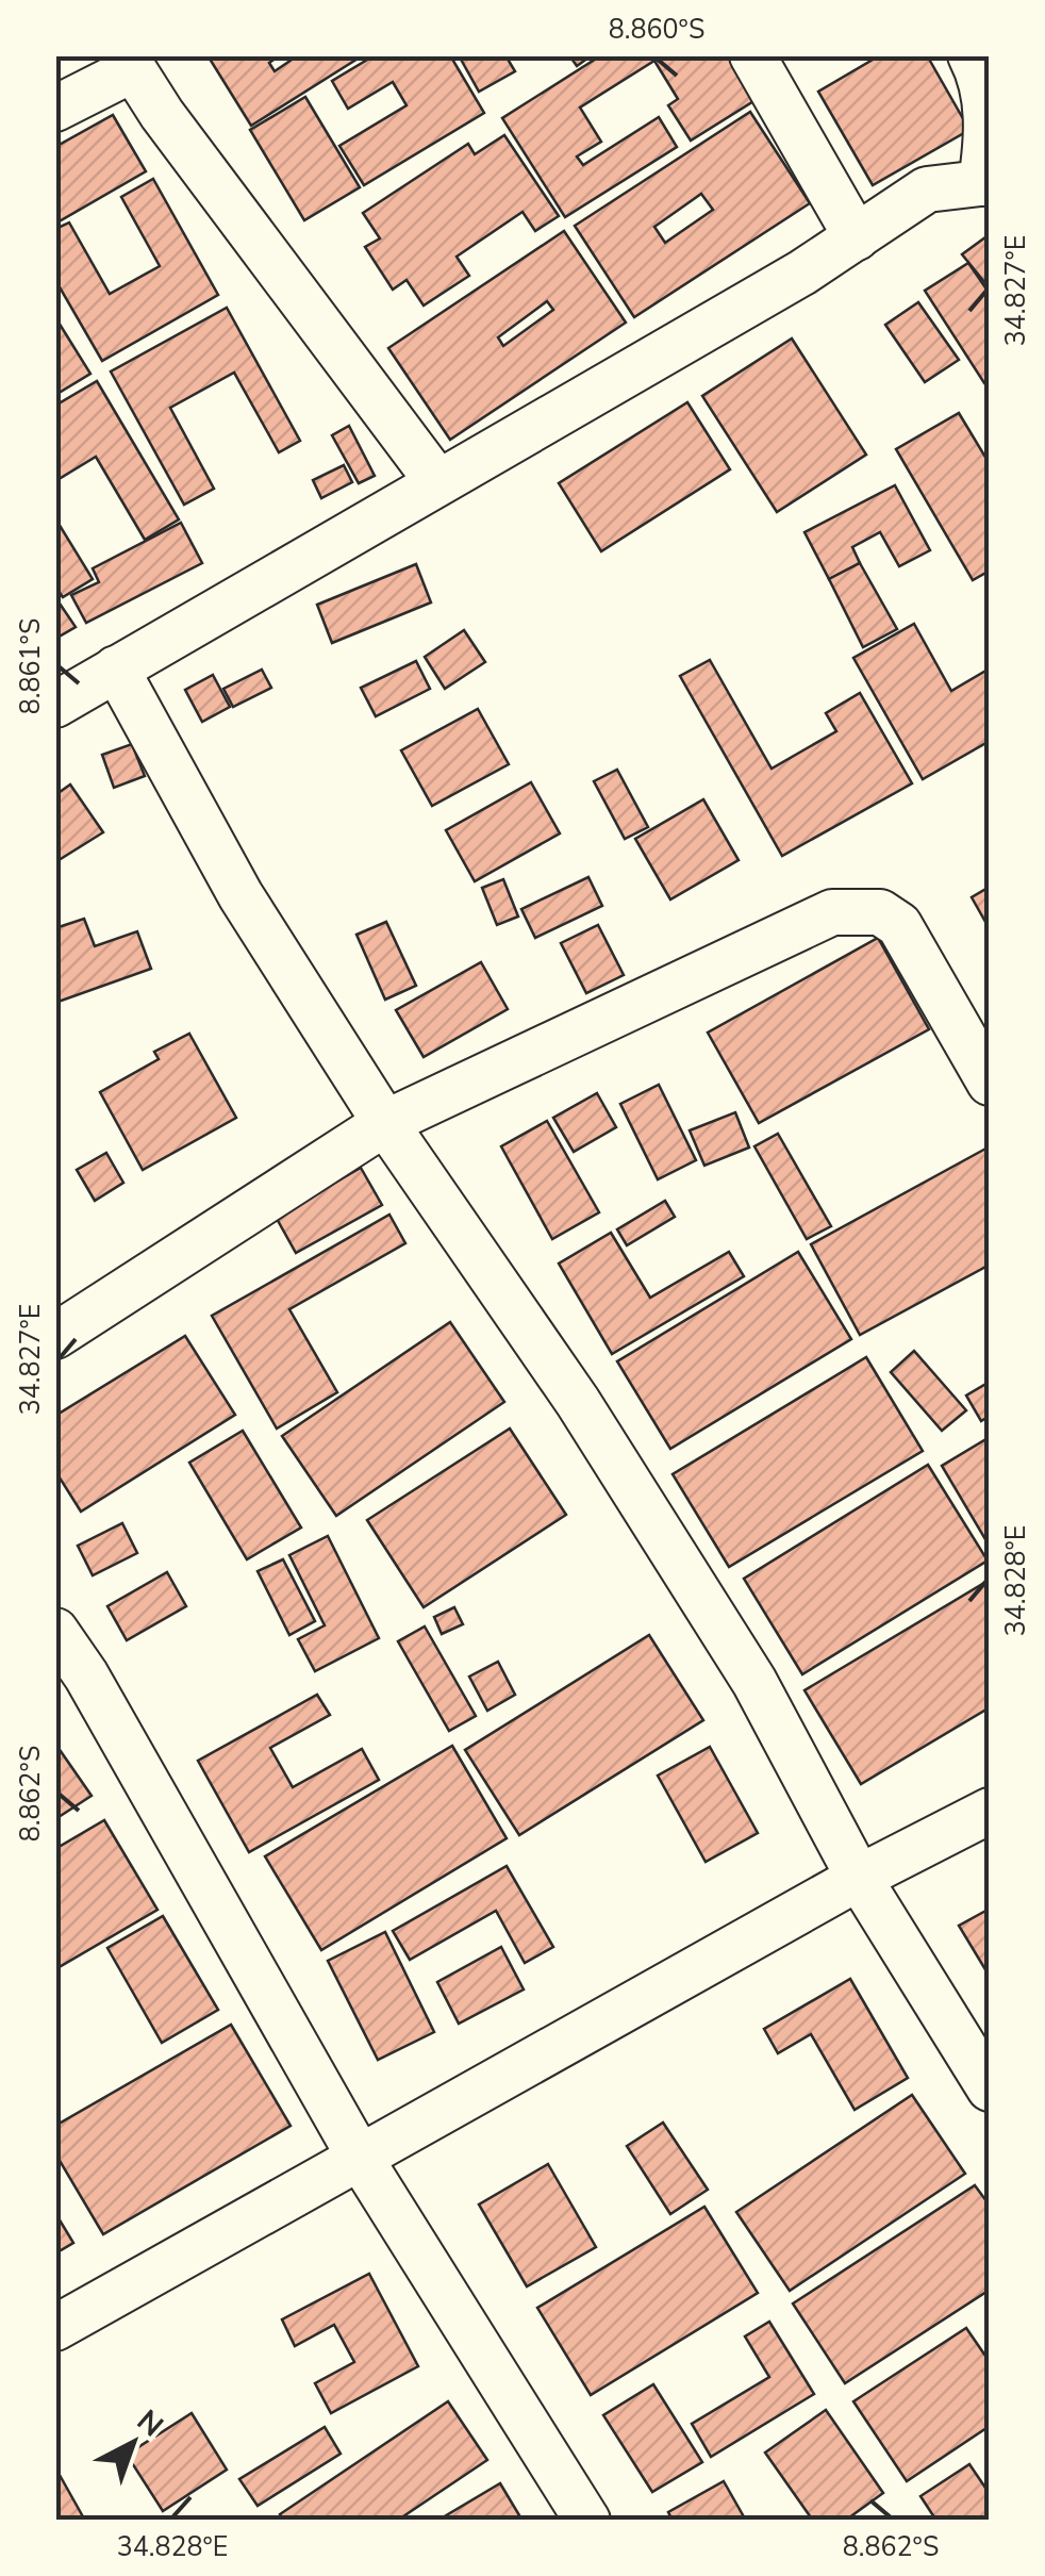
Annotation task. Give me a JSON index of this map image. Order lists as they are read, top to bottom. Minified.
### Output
{"north":"top right","coordinates":["8.860°S","34.827°E","8.861°S","34.828°E","8.862°S"]}
